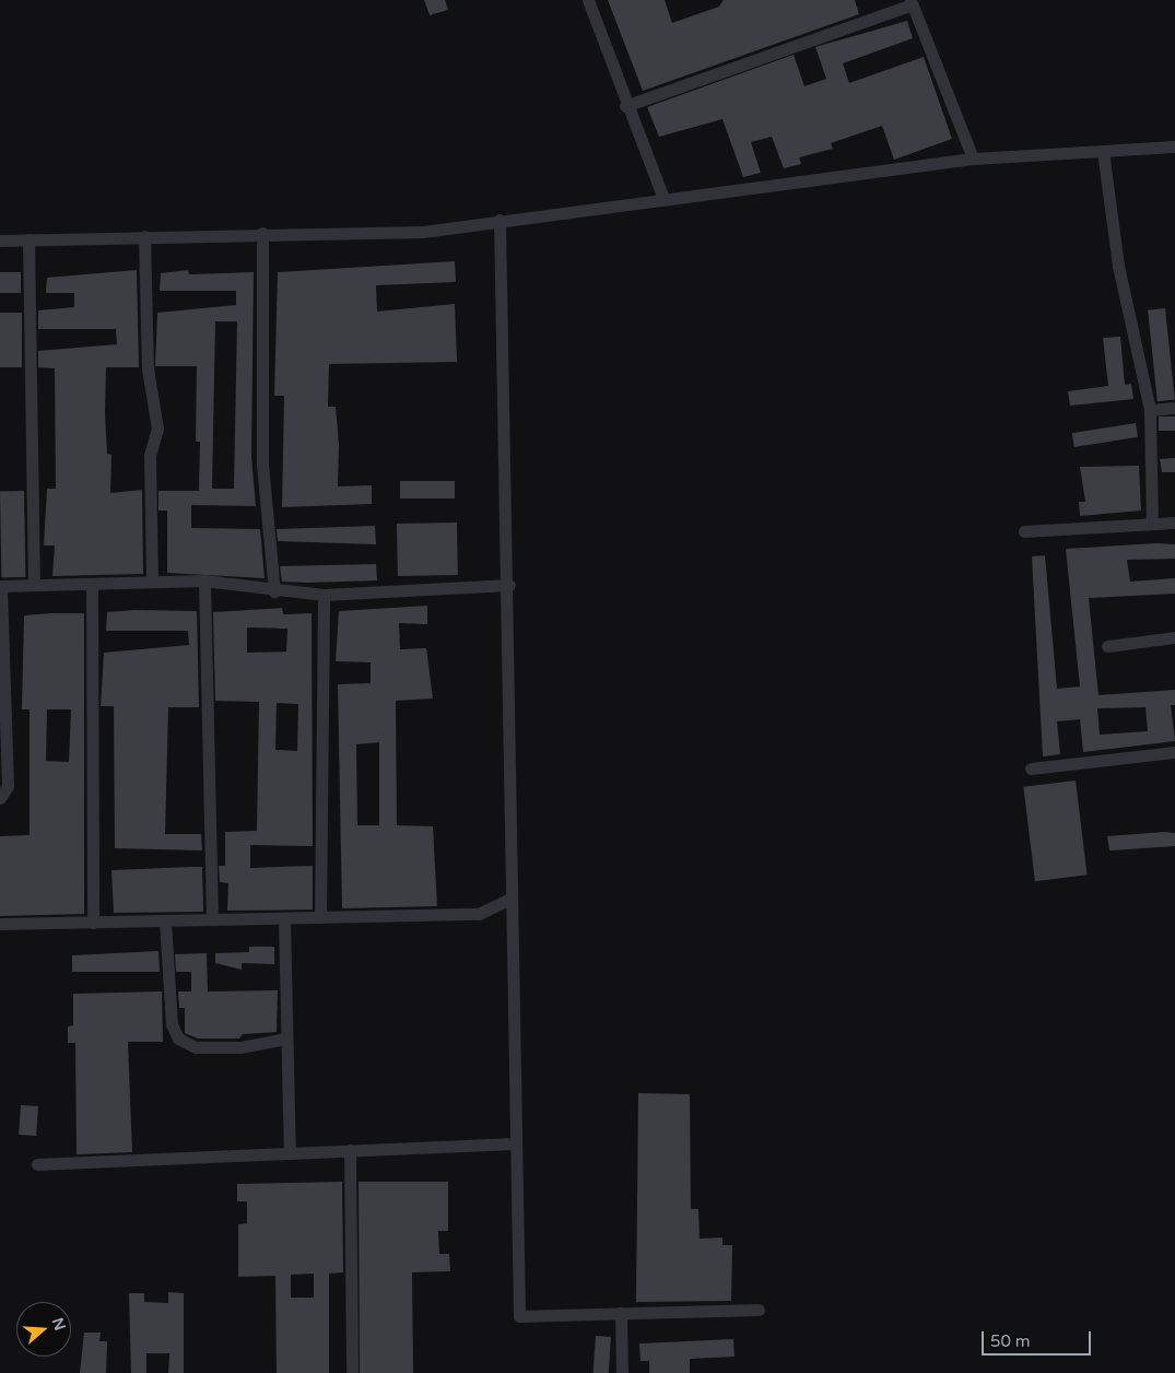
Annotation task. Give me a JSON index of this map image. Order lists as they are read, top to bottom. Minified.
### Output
{"scale_bar":"50 m","north":"right"}
